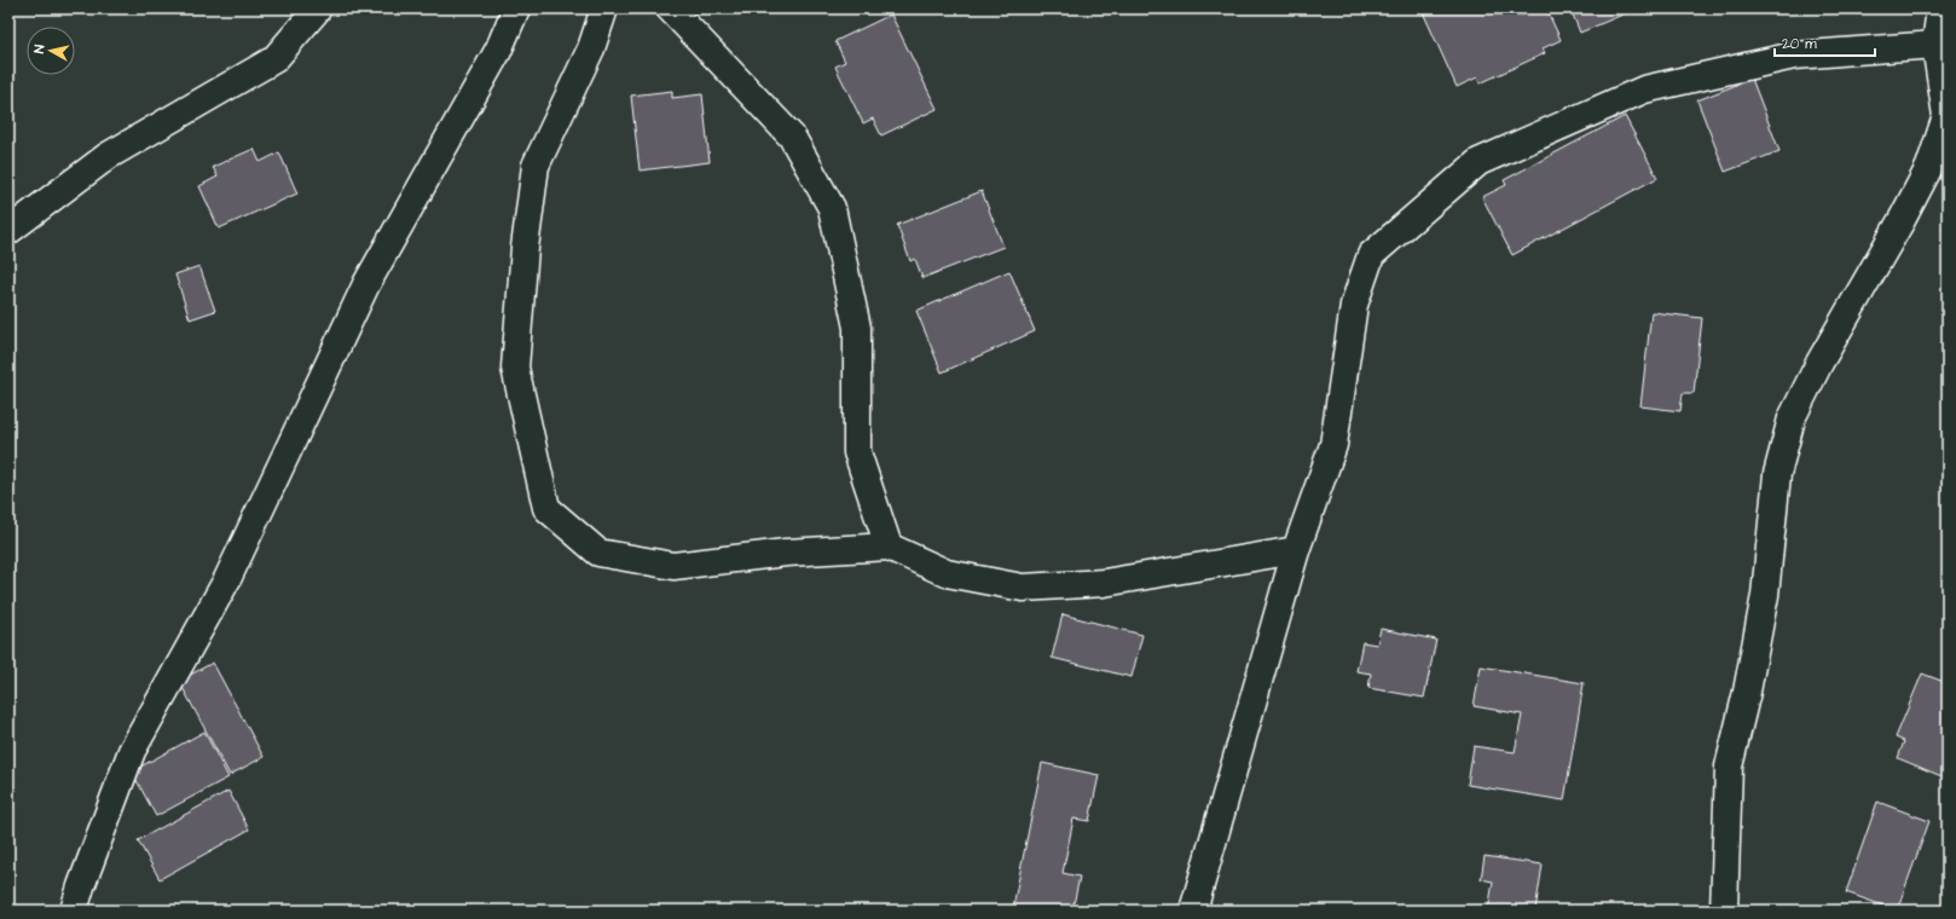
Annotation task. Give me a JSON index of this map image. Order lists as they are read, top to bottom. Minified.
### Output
{"scale_bar":"20 m","north":"left"}
